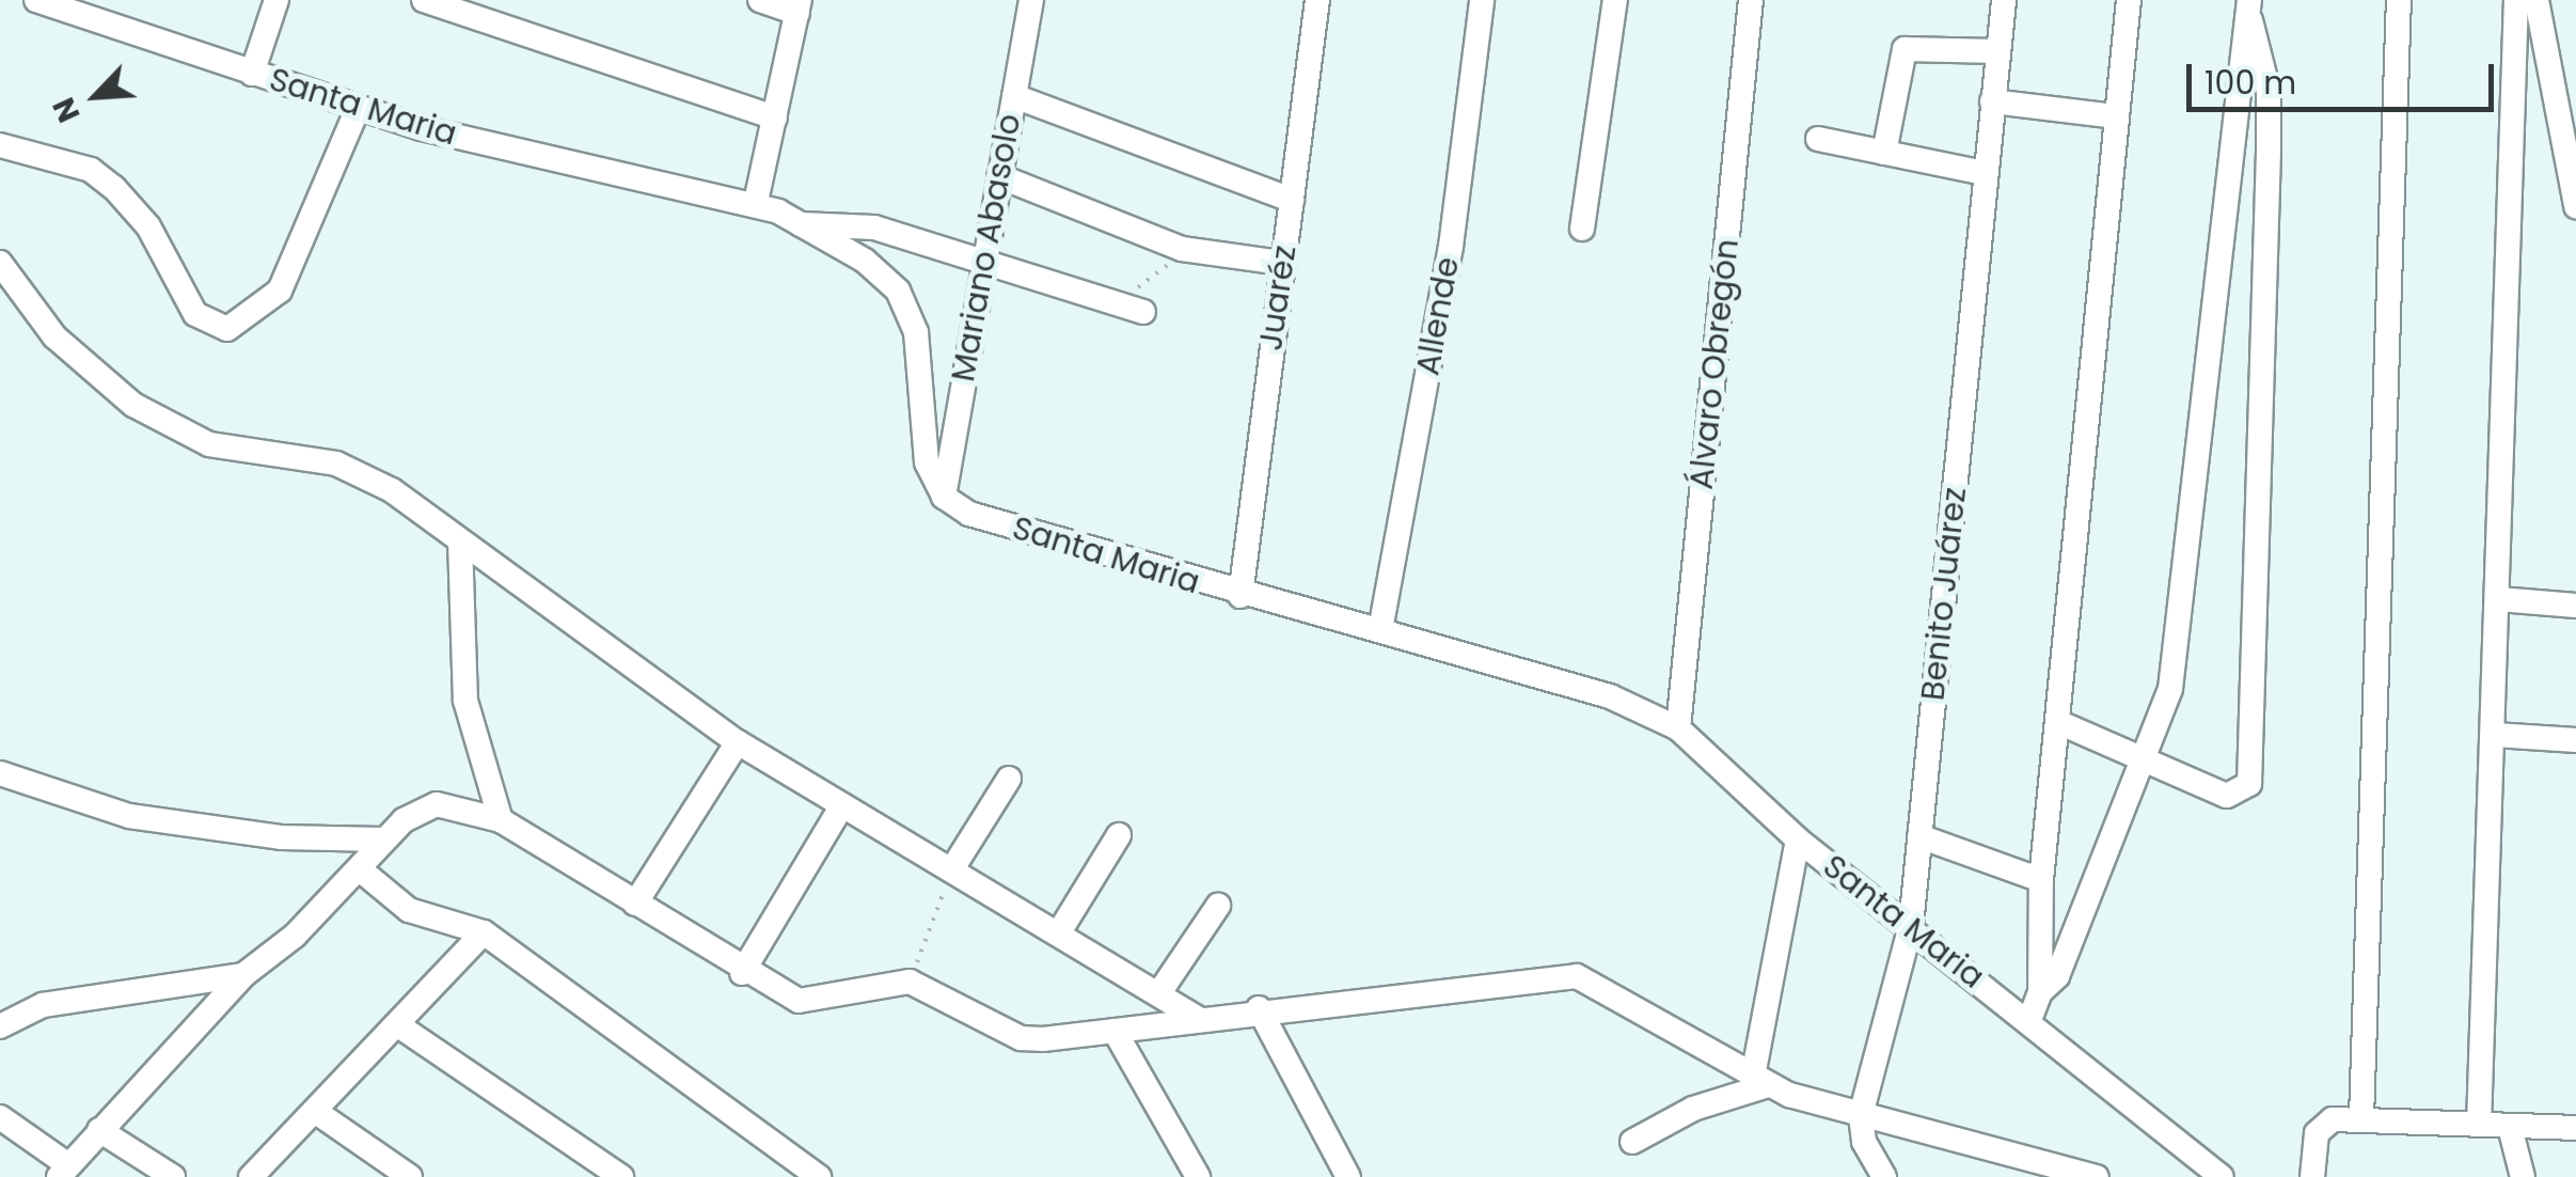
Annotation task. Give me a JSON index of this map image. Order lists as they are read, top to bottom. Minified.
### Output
{"streets":{"street":["Santa Maria","Mariano Abasolo","Juaréz","Allende","Álvaro Obregón","Benito Juárez"]},"crossings":[["Santa Maria","Mariano Abasolo"],["Santa Maria","Juaréz"],["Santa Maria","Allende"],["Santa Maria","Álvaro Obregón"],["Santa Maria","Benito Juárez"]],"scale_bar":"100 m","north":"bottom left"}
